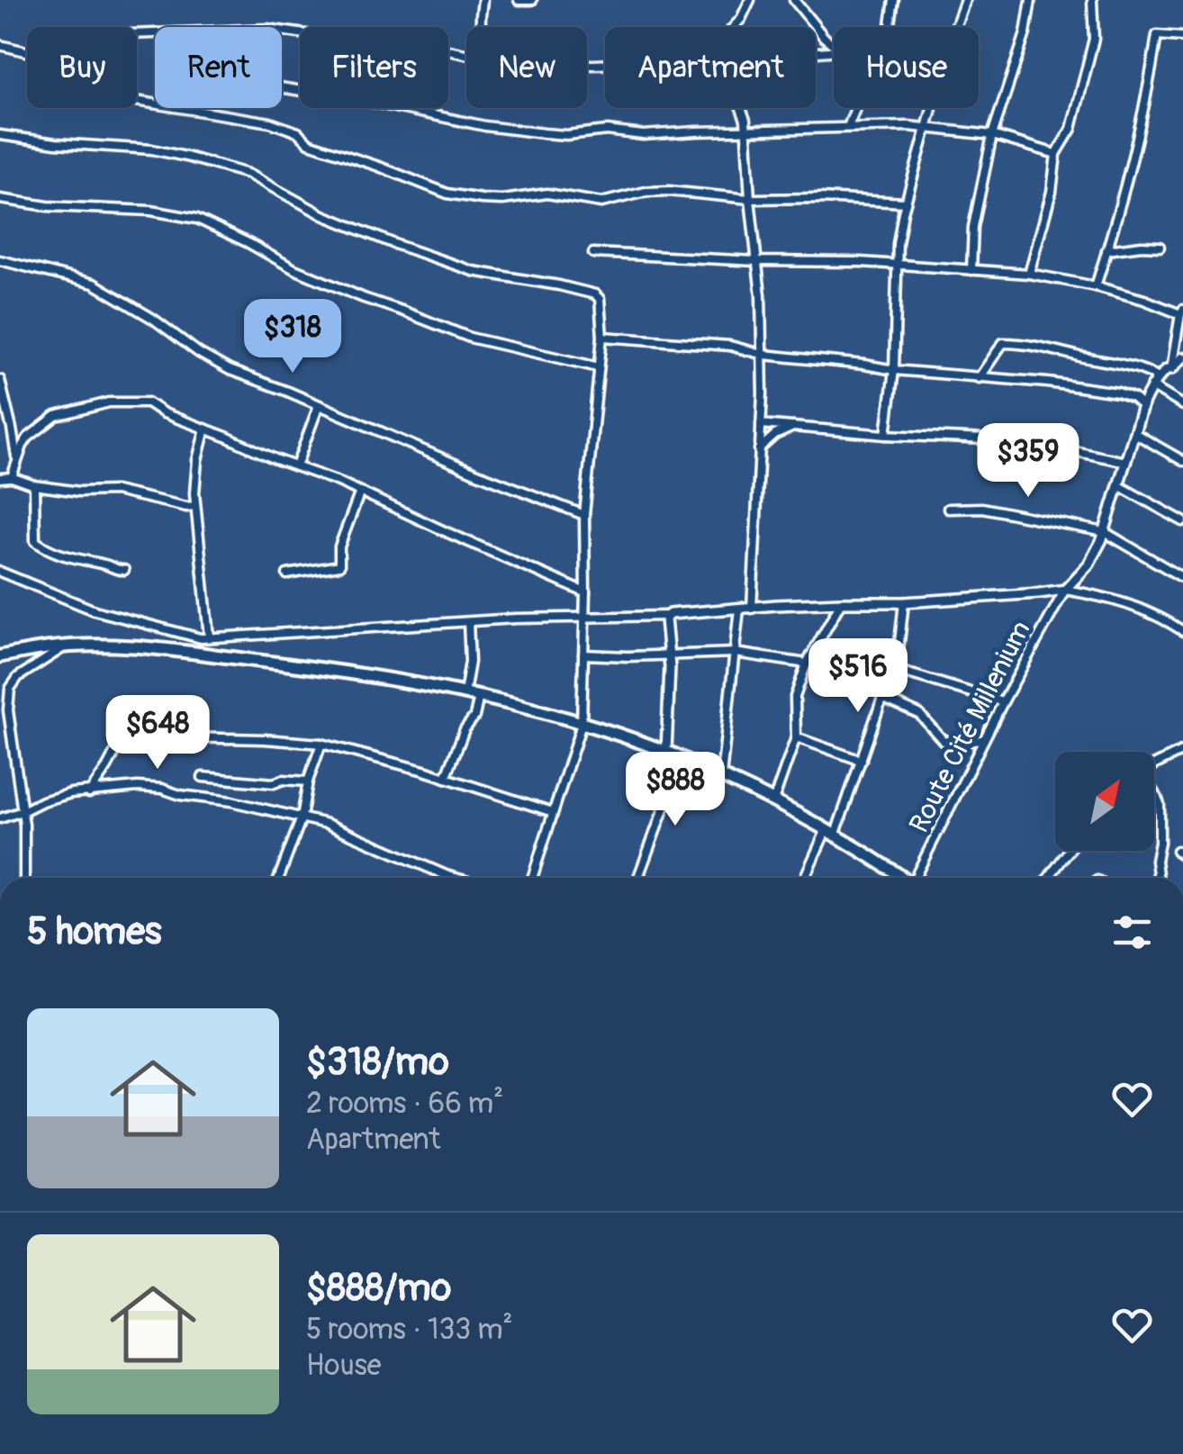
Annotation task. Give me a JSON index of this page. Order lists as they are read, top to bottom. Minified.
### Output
{"streets":{"street":["Route Cité Millenium"]},"north":"top right","page":{"chip":["Buy","Rent","Filters","New","Apartment","House"],"price":["$318","$359","$516","$648","$888"],"heading":"5 homes","list":[{"name":"$318/mo","note":"2 rooms · 66 m² · Apartment"},{"name":"$888/mo","note":"5 rooms · 133 m² · House"}]}}
